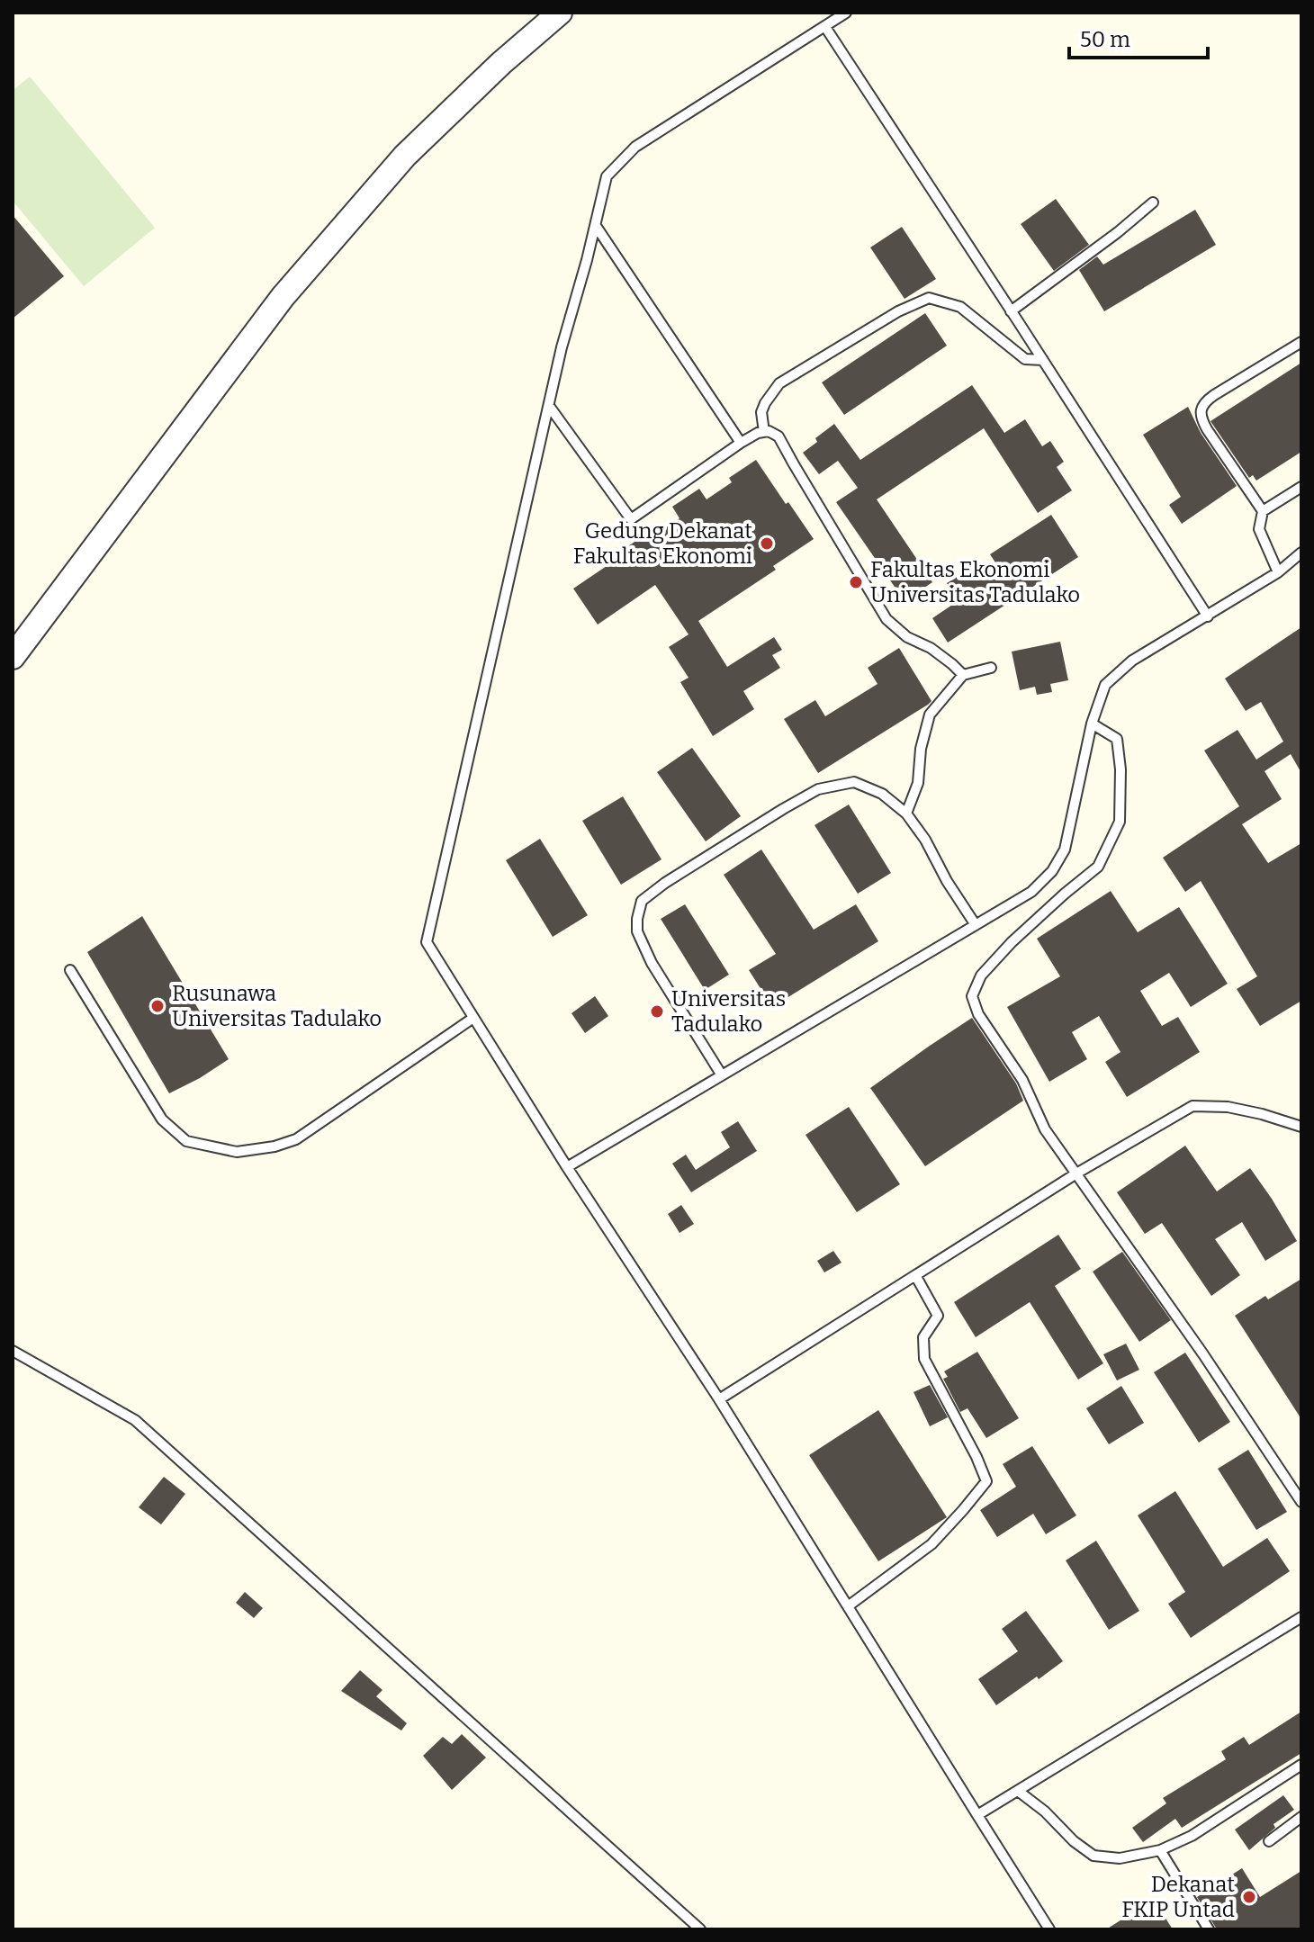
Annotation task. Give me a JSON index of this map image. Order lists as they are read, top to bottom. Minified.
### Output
{"places":["Gedung Dekanat Fakultas Ekonomi","Fakultas Ekonomi Universitas Tadulako","Rusunawa Universitas Tadulako","Universitas Tadulako","Dekanat FKIP Untad"],"scale_bar":"50 m"}
